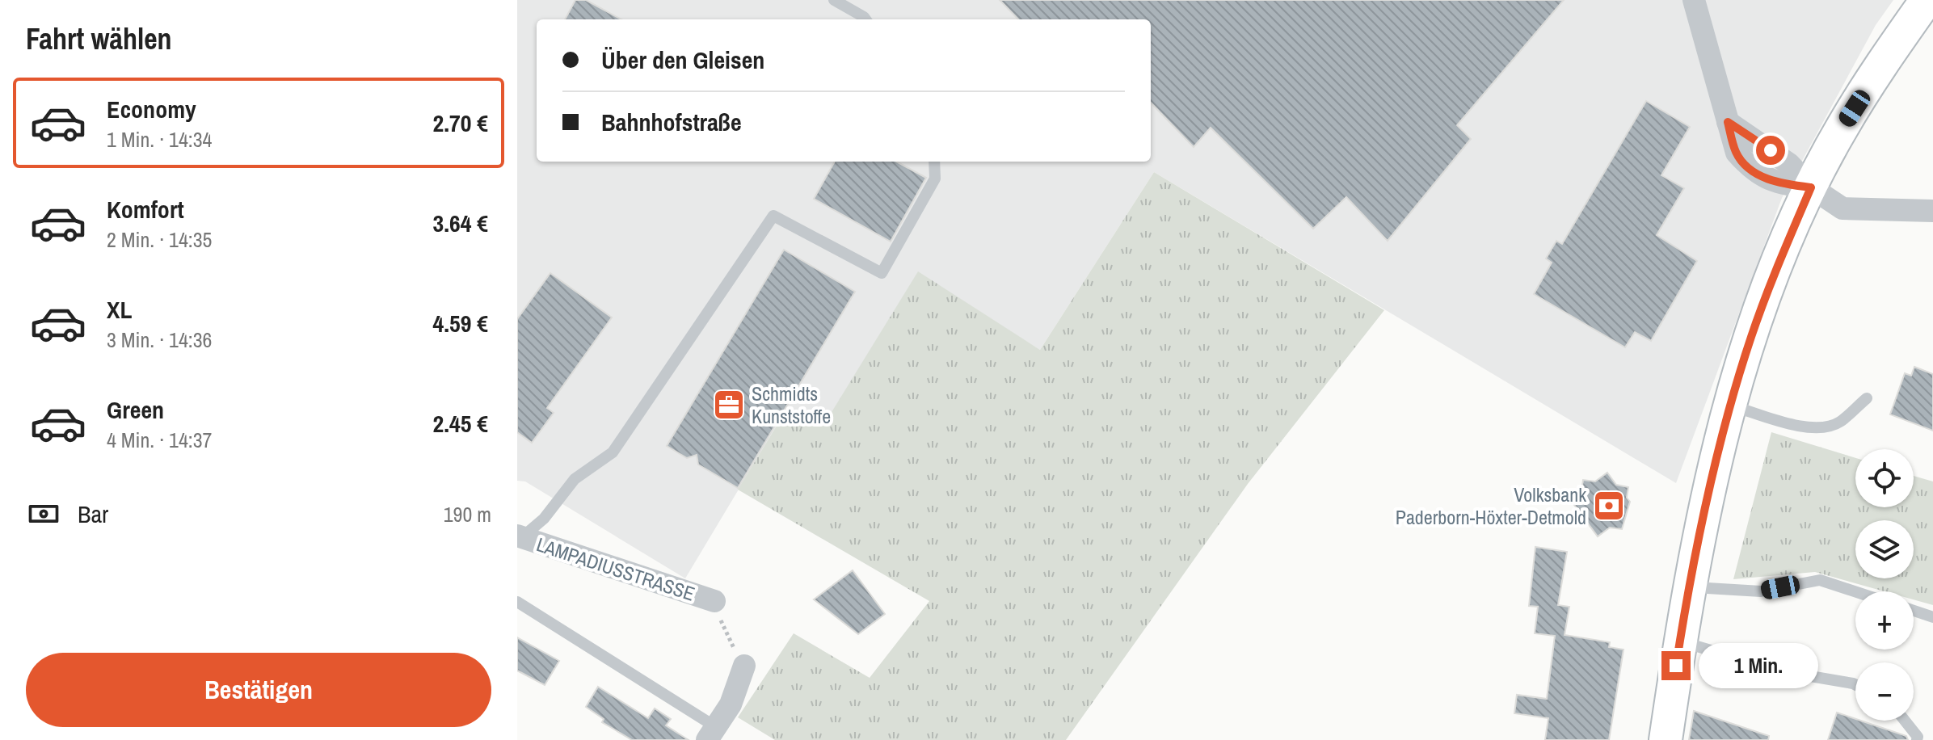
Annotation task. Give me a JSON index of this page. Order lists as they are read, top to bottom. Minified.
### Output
{"streets":{"street":["LAMPADIUSSTRASSE"]},"places":{"office":["Schmidts Kunststoffe"],"bank":["Volksbank Paderborn-Höxter-Detmold"]},"page":{"heading":"Fahrt wählen","banner":["Über den Gleisen","Bahnhofstraße"],"list":[{"name":"Economy","note":"1 Min. · 14:34","value":"2.70 €"},{"name":"Komfort","note":"2 Min. · 14:35","value":"3.64 €"},{"name":"XL","note":"3 Min. · 14:36","value":"4.59 €"},{"name":"Green","note":"4 Min. · 14:37","value":"2.45 €"}],"map_buttons":["+","−"],"pay":["Bar","190 m"],"buttons":"Bestätigen","bubble":"1 Min."}}
